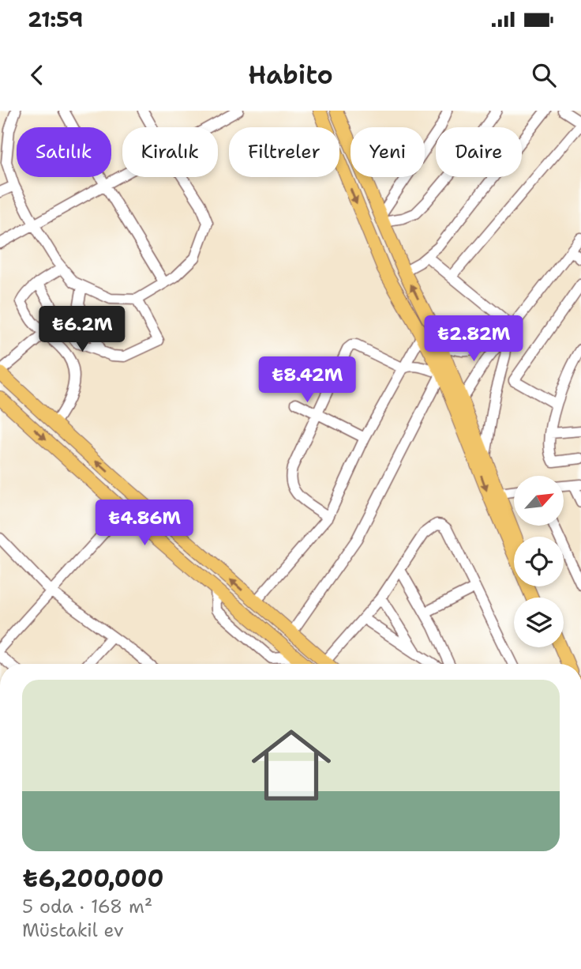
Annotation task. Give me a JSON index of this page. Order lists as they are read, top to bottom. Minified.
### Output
{"north":"top right","page":{"status":"21:59","header":"Habito","chip":["Satılık","Kiralık","Filtreler","Yeni","Daire"],"price":["₺6.2M","₺2.82M","₺8.42M","₺4.86M"],"list":[{"name":"₺6,200,000","note":"5 oda · 168 m² · Müstakil ev"}]}}
